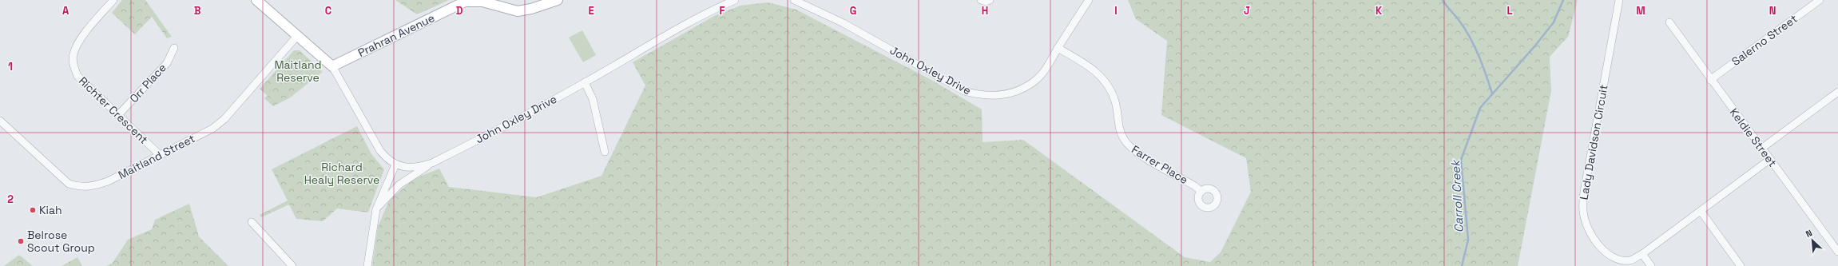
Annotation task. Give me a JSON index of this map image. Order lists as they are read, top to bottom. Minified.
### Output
{"streets":{"street":["Prahran Avenue","Salerno Street","John Oxley Drive","Orr Place","Richter Crescent","Keldie Street","Lady Davidson Circuit","Maitland Street","Farrer Place"]},"crossings":[["Salerno Street","Keldie Street"],["John Oxley Drive","Farrer Place"],["Orr Place","Richter Crescent"],["Richter Crescent","Maitland Street"],["Keldie Street","Lady Davidson Circuit"]],"water":["Carroll Creek"],"parks":["Maitland Reserve","Richard Healy Reserve"],"places":["Kiah","Belrose Scout Group"],"north":"top left","grid":{"columns":["A","B","C","D","E","F","G","H","I","J","K","L","M","N"],"rows":["1","2"]}}
